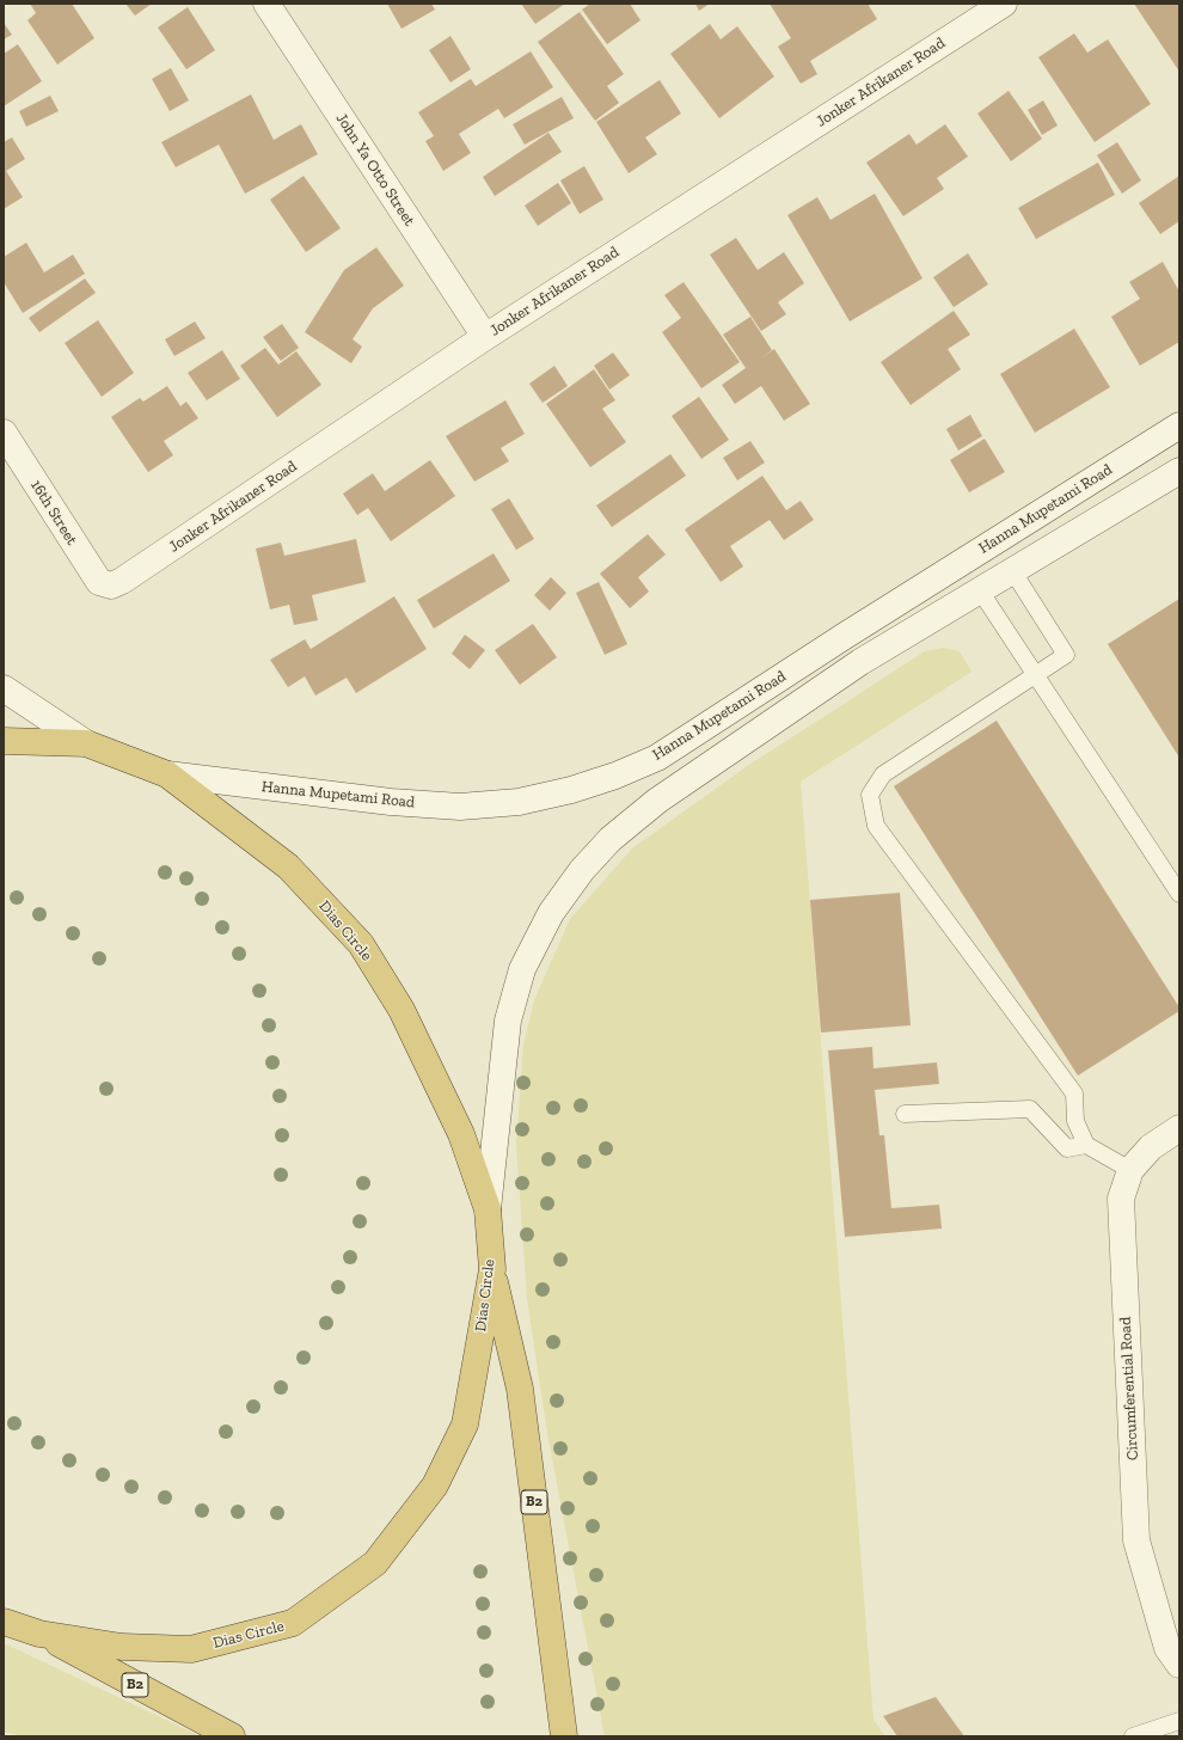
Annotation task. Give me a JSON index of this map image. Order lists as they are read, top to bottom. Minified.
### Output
{"streets":{"highway":["Dias Circle","B2"],"main road":["Jonker Afrikaner Road","John Ya Otto Street","Hanna Mupetami Road","16th Street","Circumferential Road"]},"crossings":[["Jonker Afrikaner Road","John Ya Otto Street"],["Jonker Afrikaner Road","16th Street"],["Hanna Mupetami Road","Dias Circle"],["Dias Circle","B2"]]}
